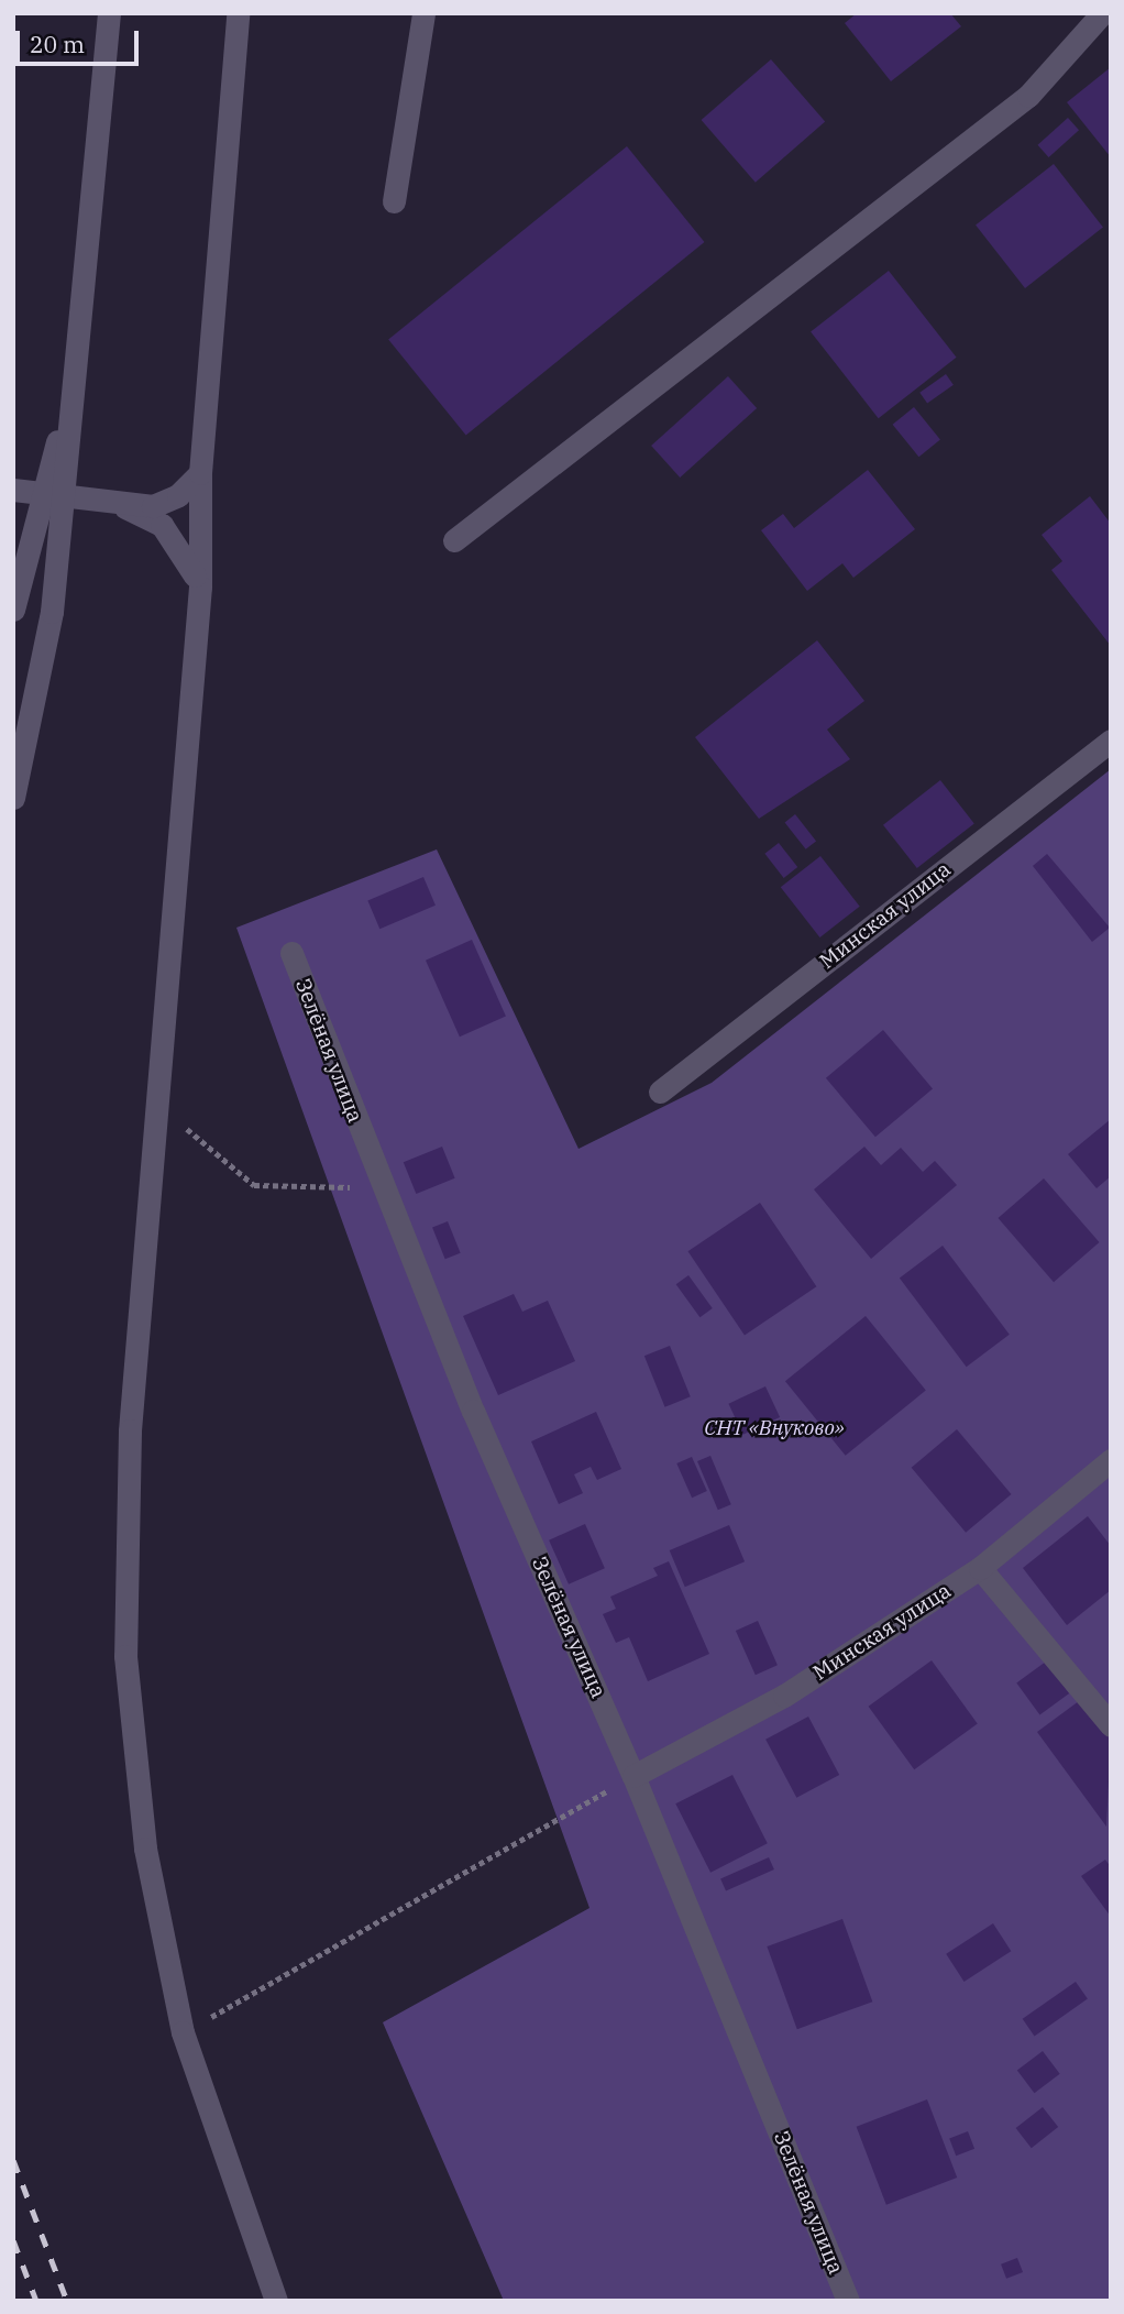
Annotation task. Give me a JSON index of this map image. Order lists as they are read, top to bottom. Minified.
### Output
{"streets":{"street":["Минская улица","Зелёная улица"]},"crossings":[["Минская улица","Зелёная улица"]],"parks":["СНТ «Внуково»"],"scale_bar":"20 m"}
